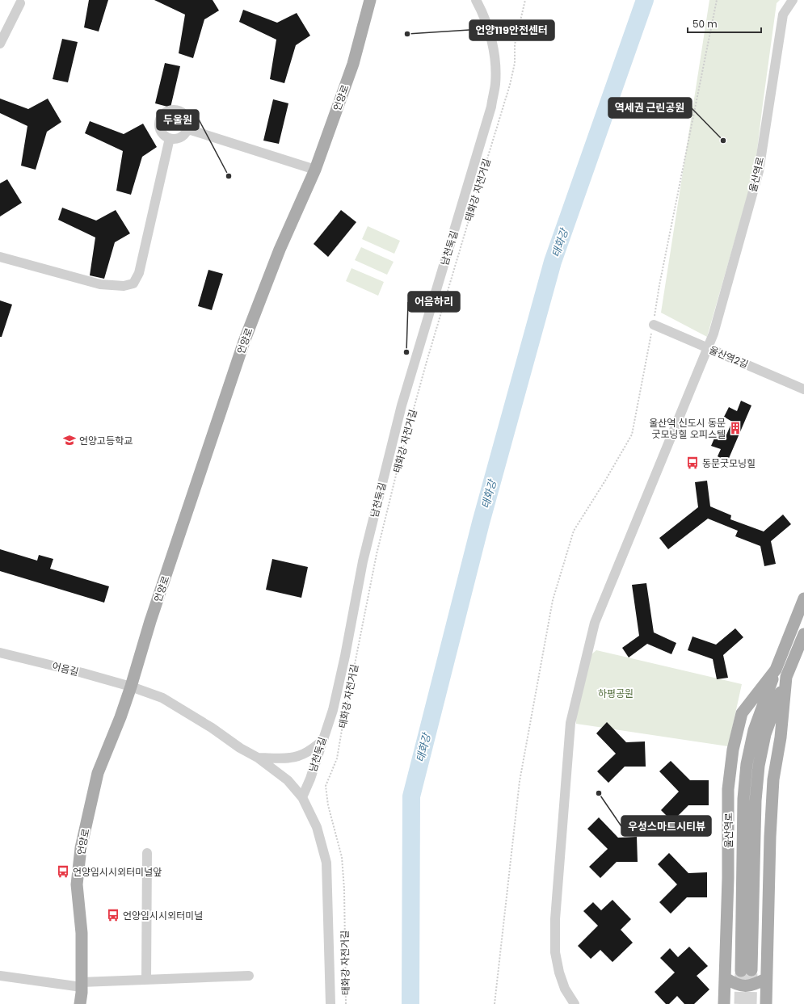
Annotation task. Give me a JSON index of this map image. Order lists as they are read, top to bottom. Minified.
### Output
{"streets":{"main road":["언양로","울산역로"],"street":["남천둑길","울산역2길","어음길"],"path":["태화강 자전거길"]},"crossings":[["언양로","어음길"],["울산역로","울산역2길"]],"water":["태화강"],"parks":["하평공원"],"places":{"other":["언양119안전센터","역세권 근린공원","두울원","어음하리","우성스마트시티뷰"],"building":["울산역 신도시 동문 굿모닝힐 오피스텔"],"school or university":["언양고등학교"],"bus stop":["동문굿모닝힐","언양임시시외터미널앞","언양임시시외터미널"]},"scale_bar":"50 m"}
